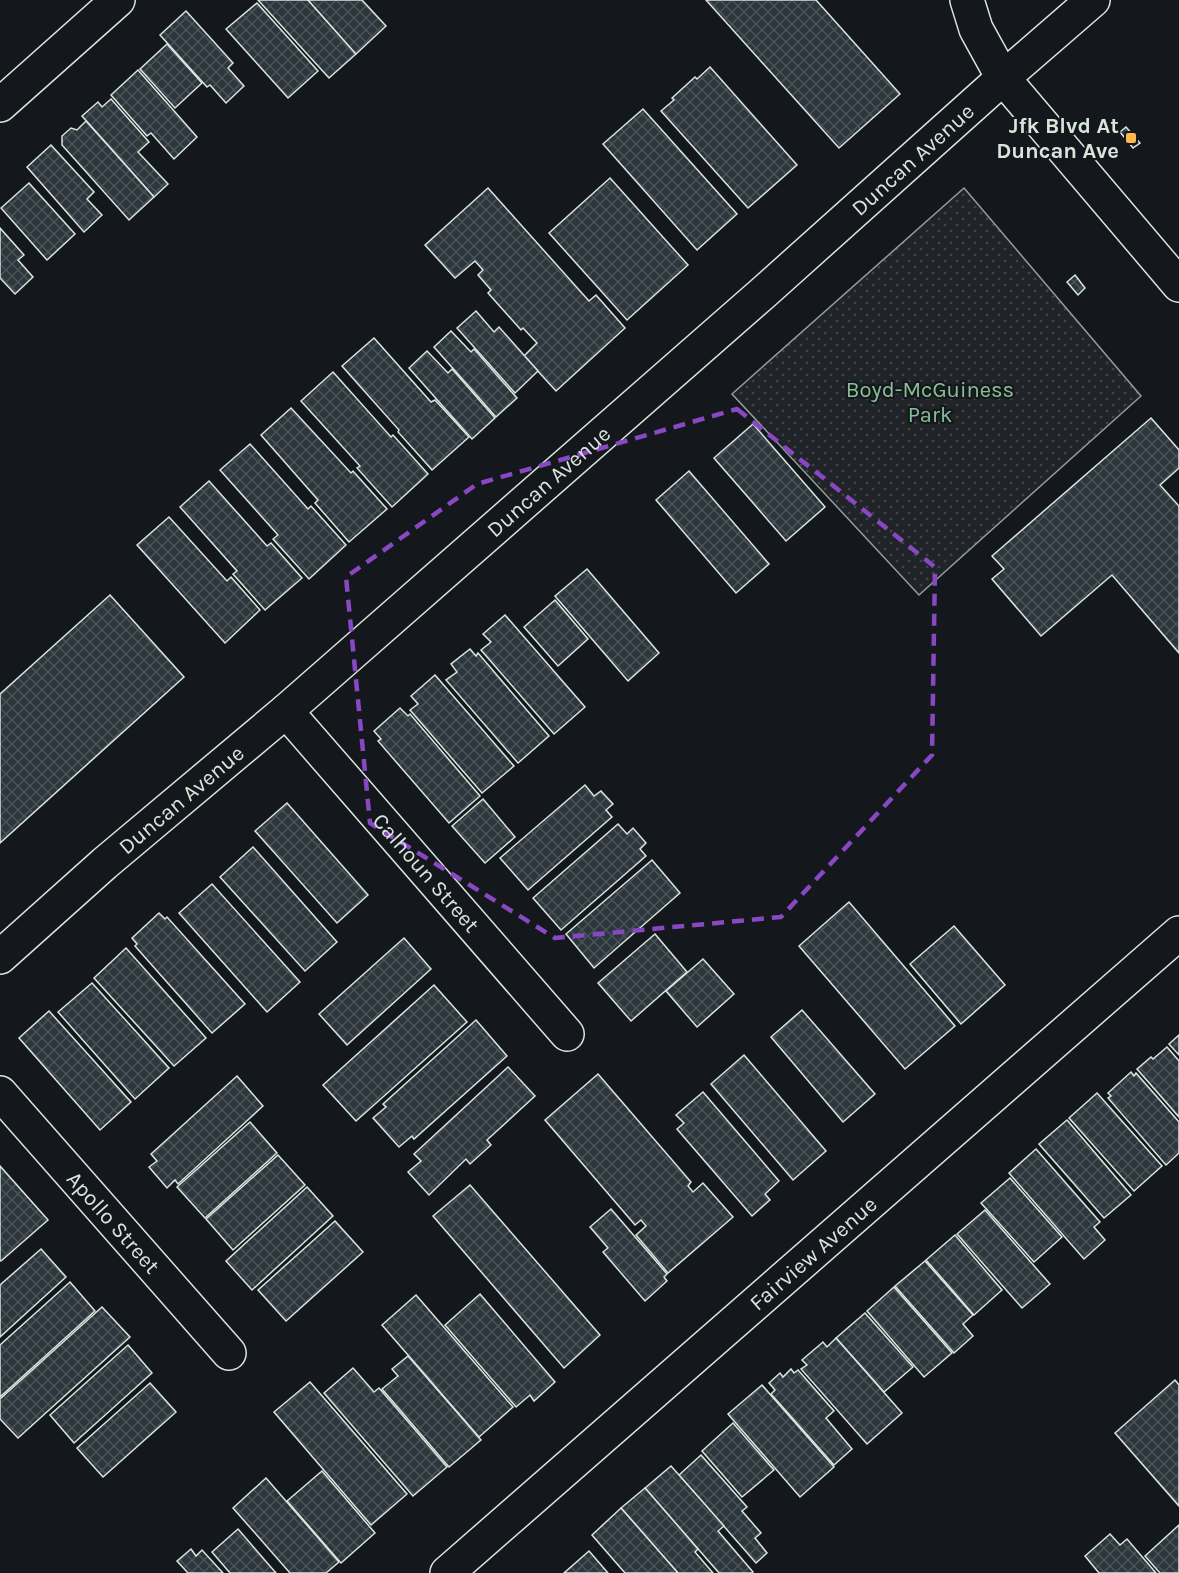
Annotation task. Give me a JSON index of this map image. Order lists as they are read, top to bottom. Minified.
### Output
{"streets":{"street":["Duncan Avenue","Calhoun Street","Apollo Street","Fairview Avenue"]},"crossings":[["Duncan Avenue","Calhoun Street"]],"parks":["Boyd-McGuiness Park"],"places":{"transit":["Jfk Blvd At Duncan Ave"]}}
